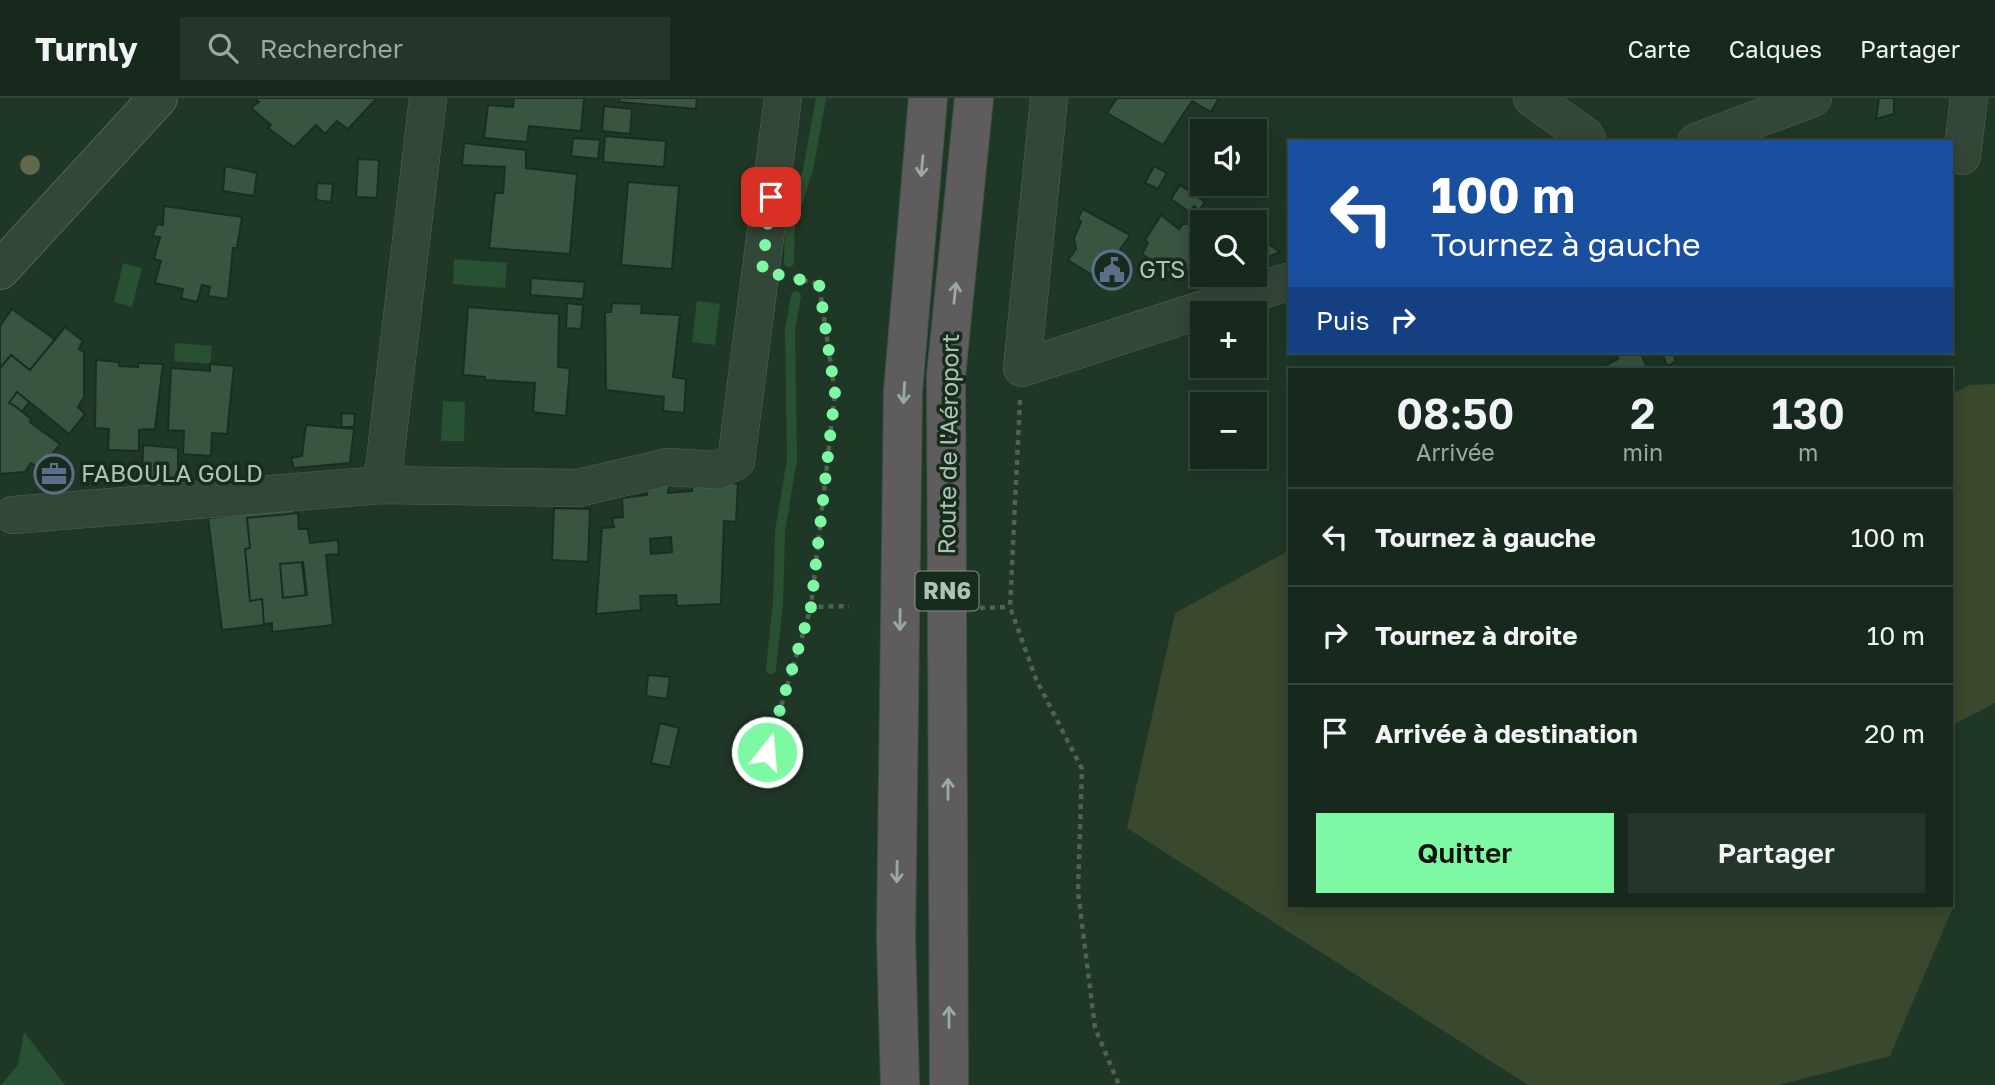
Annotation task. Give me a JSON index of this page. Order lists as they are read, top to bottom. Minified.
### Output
{"streets":{"highway":["Route de l'Aéroport","RN6"]},"places":{"public building":["GTS"],"office":["FABOULA GOLD"]},"page":{"header":"Turnly","search":"Rechercher","nav":["Carte","Calques","Partager"],"map_buttons":["+","−"],"turn":["100 m","Tournez à gauche"],"then":"Puis","eta":["08:50","Arrivée","2","min","130","m"],"list":[{"name":"Tournez à gauche","value":"100 m"},{"name":"Tournez à droite","value":"10 m"},{"name":"Arrivée à destination","value":"20 m"}],"buttons":["Quitter","Partager"]}}
